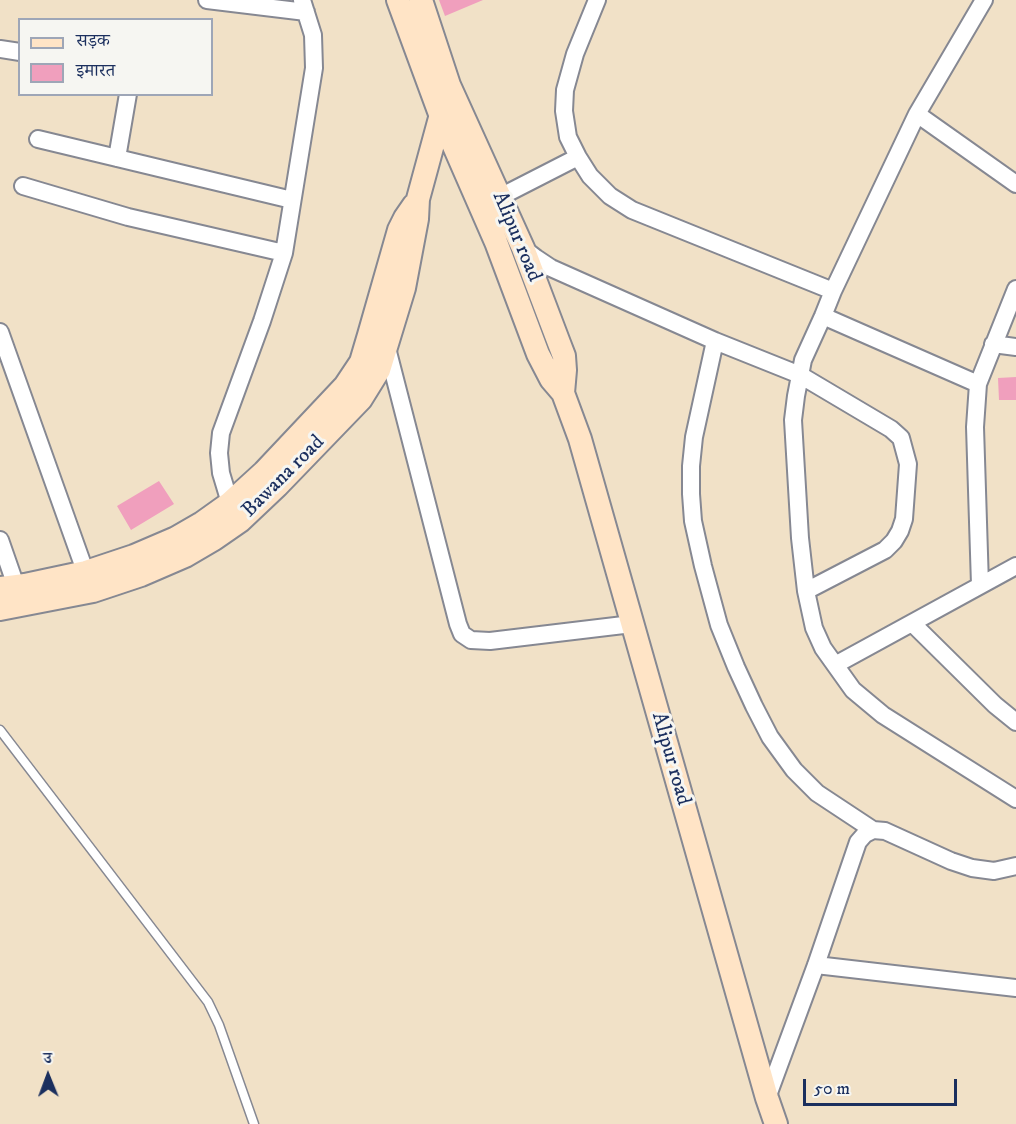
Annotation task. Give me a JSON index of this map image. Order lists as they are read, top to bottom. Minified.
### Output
{"streets":{"street":["Alipur road","Bawana road"]},"crossings":[["Alipur road","Bawana road"]],"legend":["सड़क","इमारत"],"scale_bar":"50 m","north":"top"}
